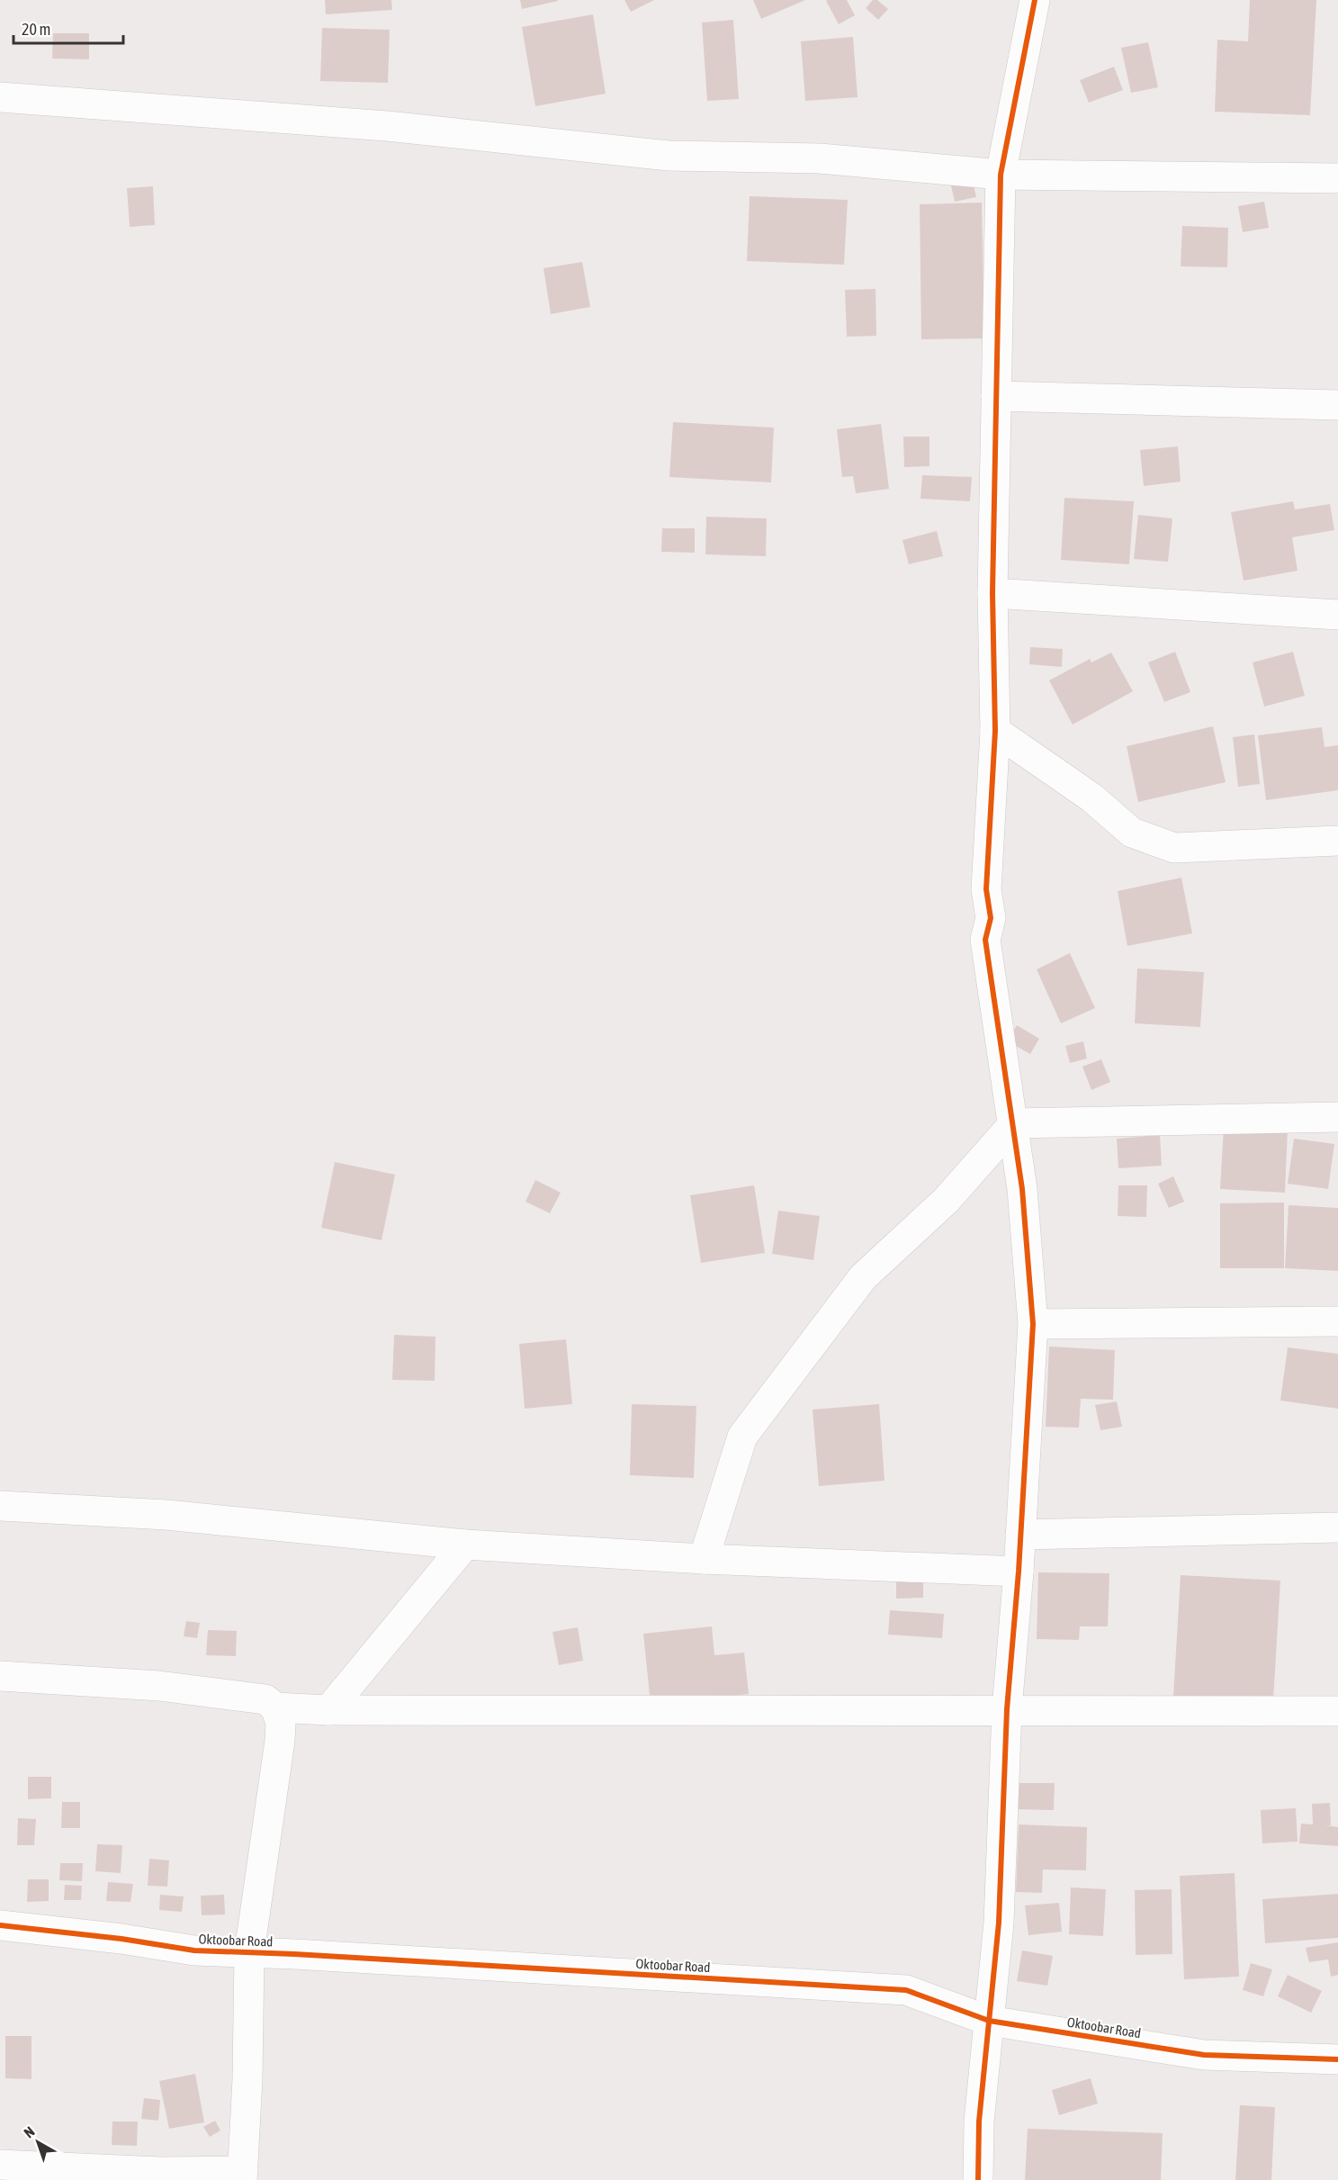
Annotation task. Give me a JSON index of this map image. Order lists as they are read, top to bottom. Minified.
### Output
{"streets":{"street":["Oktoobar Road"]},"scale_bar":"20 m","north":"top left"}
